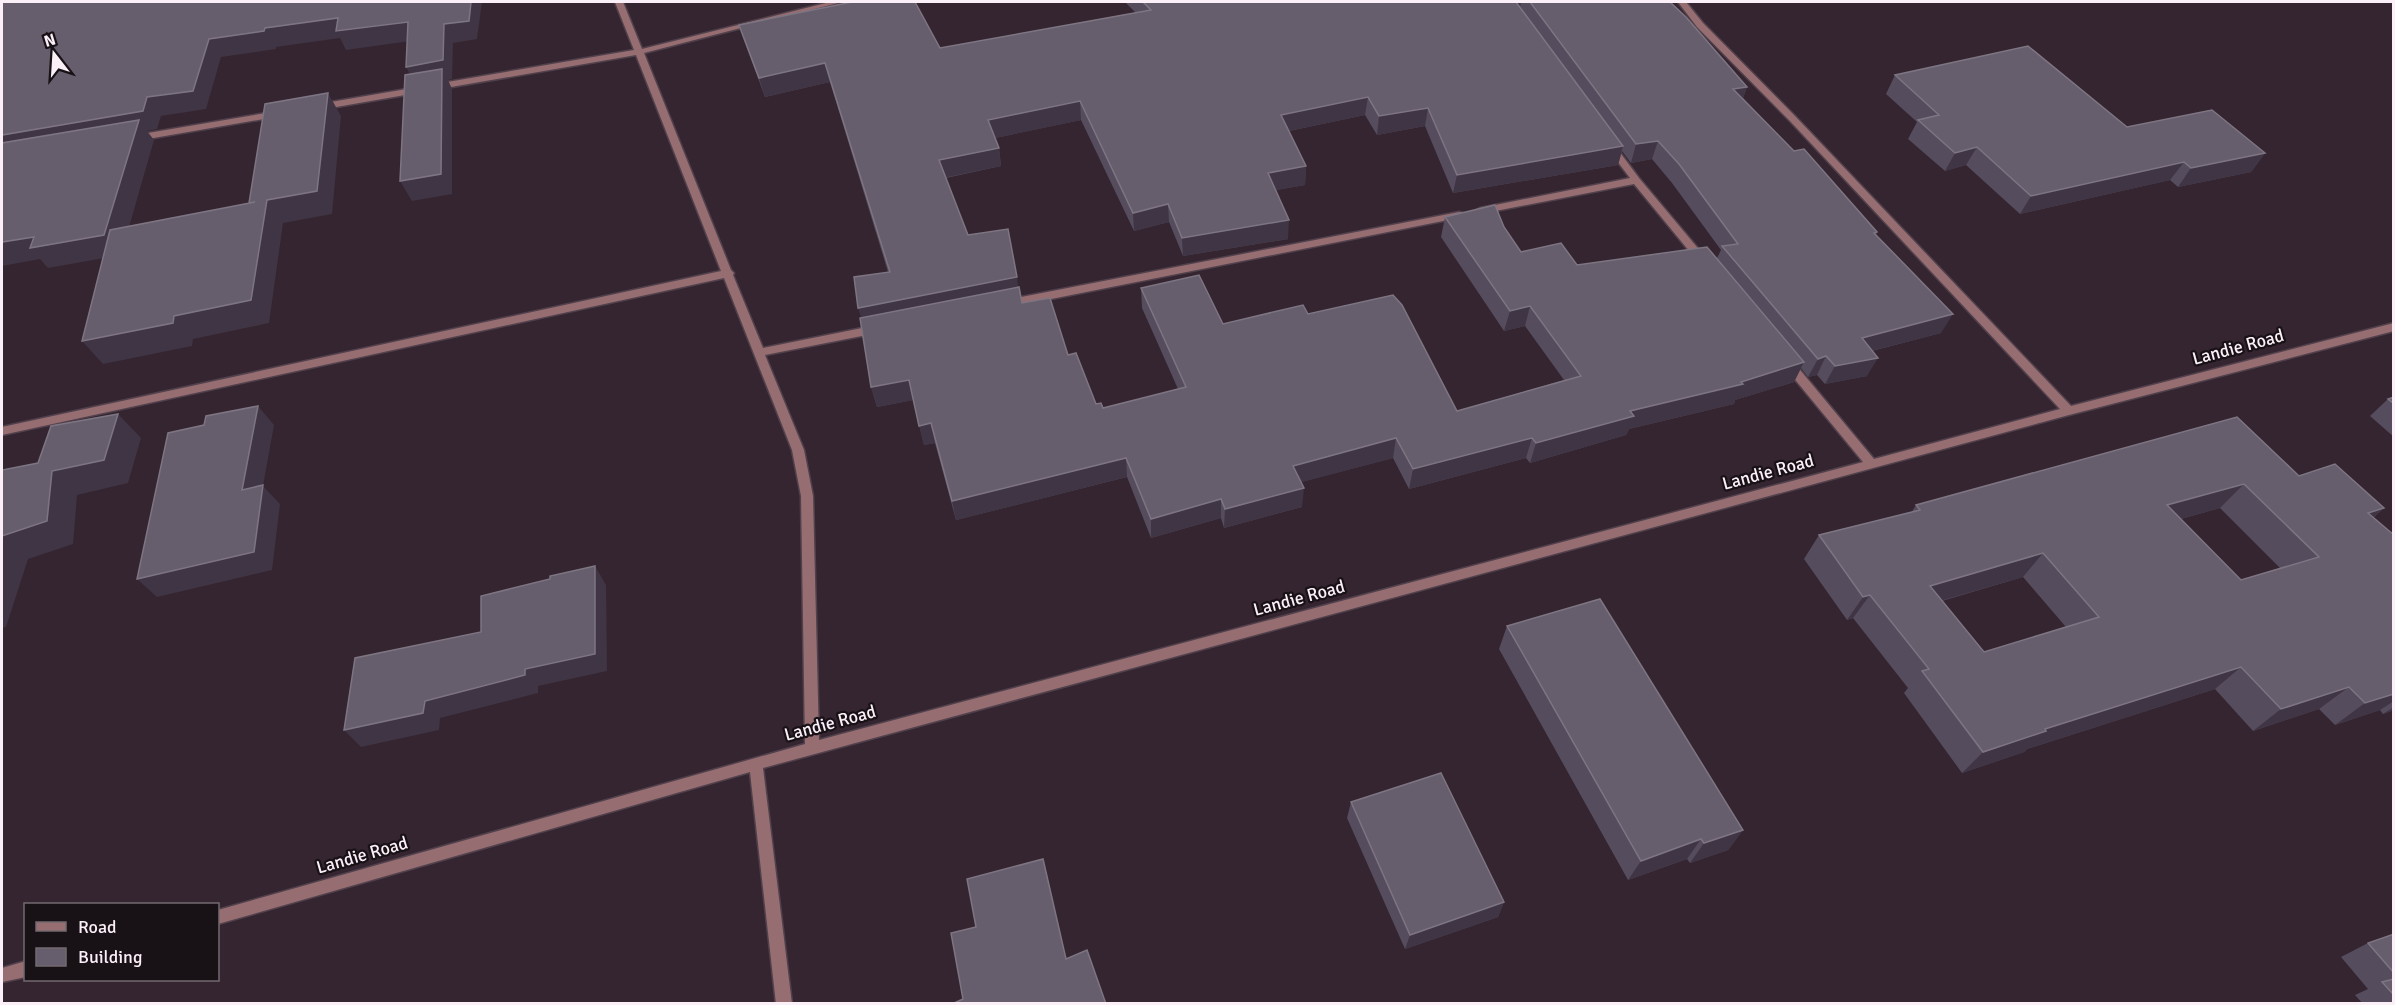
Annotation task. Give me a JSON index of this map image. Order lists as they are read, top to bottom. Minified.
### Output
{"streets":{"street":["Landie Road"]},"legend":["Road","Building"],"north":"top"}
